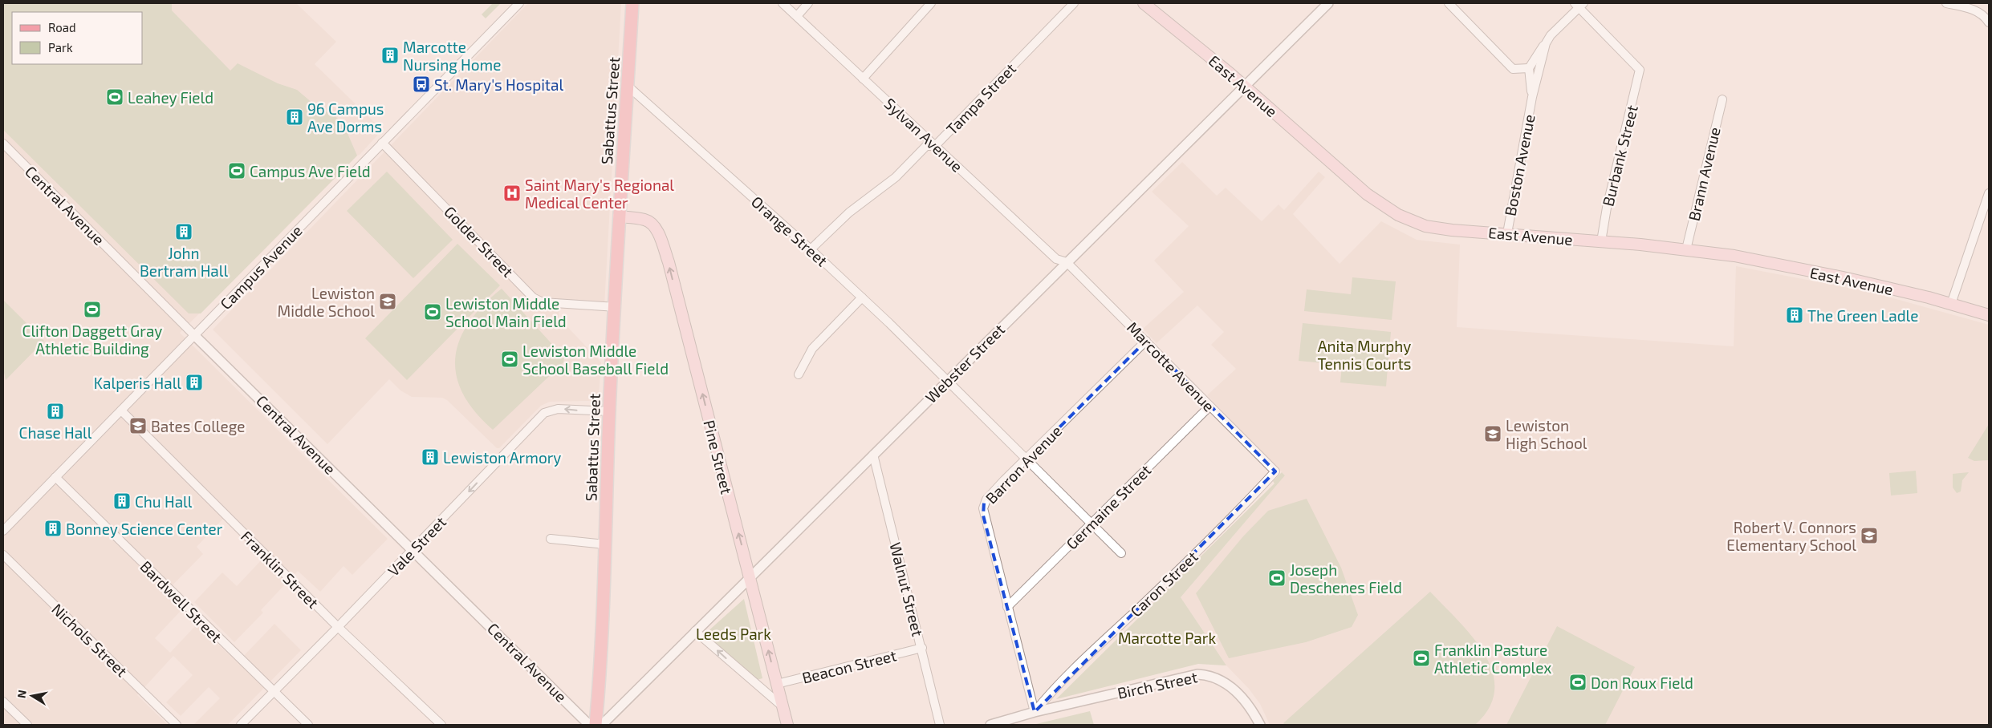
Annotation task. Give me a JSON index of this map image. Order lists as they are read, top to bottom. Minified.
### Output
{"streets":{"main road":["East Avenue","Sabattus Street","Pine Street"],"street":["Tampa Street","Sylvan Avenue","Burbank Street","Boston Avenue","Brann Avenue","Central Avenue","Orange Street","Golder Street","Campus Avenue","Webster Street","Marcotte Avenue","Barron Avenue","Germaine Street","Vale Street","Franklin Street","Caron Street","Walnut Street","Bardwell Street","Nichols Street","Beacon Street","Birch Street"]},"crossings":[["East Avenue","Burbank Street"],["East Avenue","Boston Avenue"],["East Avenue","Brann Avenue"],["East Avenue","Webster Street"],["Tampa Street","Sylvan Avenue"],["Tampa Street","Orange Street"],["Sabattus Street","Orange Street"],["Sabattus Street","Golder Street"],["Sabattus Street","Pine Street"],["Sabattus Street","Vale Street"],["Sylvan Avenue","Webster Street"],["Sylvan Avenue","Marcotte Avenue"],["Burbank Street","Boston Avenue"],["Central Avenue","Campus Avenue"],["Central Avenue","Vale Street"],["Orange Street","Webster Street"],["Orange Street","Barron Avenue"],["Orange Street","Germaine Street"],["Golder Street","Campus Avenue"],["Campus Avenue","Franklin Street"],["Campus Avenue","Bardwell Street"],["Webster Street","Marcotte Avenue"],["Webster Street","Pine Street"],["Webster Street","Walnut Street"],["Marcotte Avenue","Barron Avenue"],["Marcotte Avenue","Germaine Street"],["Marcotte Avenue","Caron Street"],["Pine Street","Beacon Street"],["Barron Avenue","Germaine Street"],["Barron Avenue","Caron Street"],["Barron Avenue","Birch Street"],["Vale Street","Franklin Street"],["Vale Street","Bardwell Street"],["Caron Street","Birch Street"],["Walnut Street","Beacon Street"]],"one_way":["Pine Street","Vale Street"],"parks":["Anita Murphy Tennis Courts","Leeds Park","Marcotte Park"],"places":{"building":["Marcotte Nursing Home","96 Campus Ave Dorms","John Bertram Hall","The Green Ladle","Kalperis Hall","Chase Hall","Lewiston Armory","Chu Hall","Bonney Science Center"],"bus stop":["St. Mary's Hospital"],"sports":["Leahey Field","Campus Ave Field","Clifton Daggett Gray Athletic Building","Lewiston Middle School Main Field","Lewiston Middle School Baseball Field","Joseph Deschenes Field","Franklin Pasture Athletic Complex","Don Roux Field"],"hospital":["Saint Mary's Regional Medical Center"],"school or university":["Lewiston Middle School","Bates College","Lewiston High School","Robert V. Connors Elementary School"]},"legend":["Road","Park"],"north":"left"}
